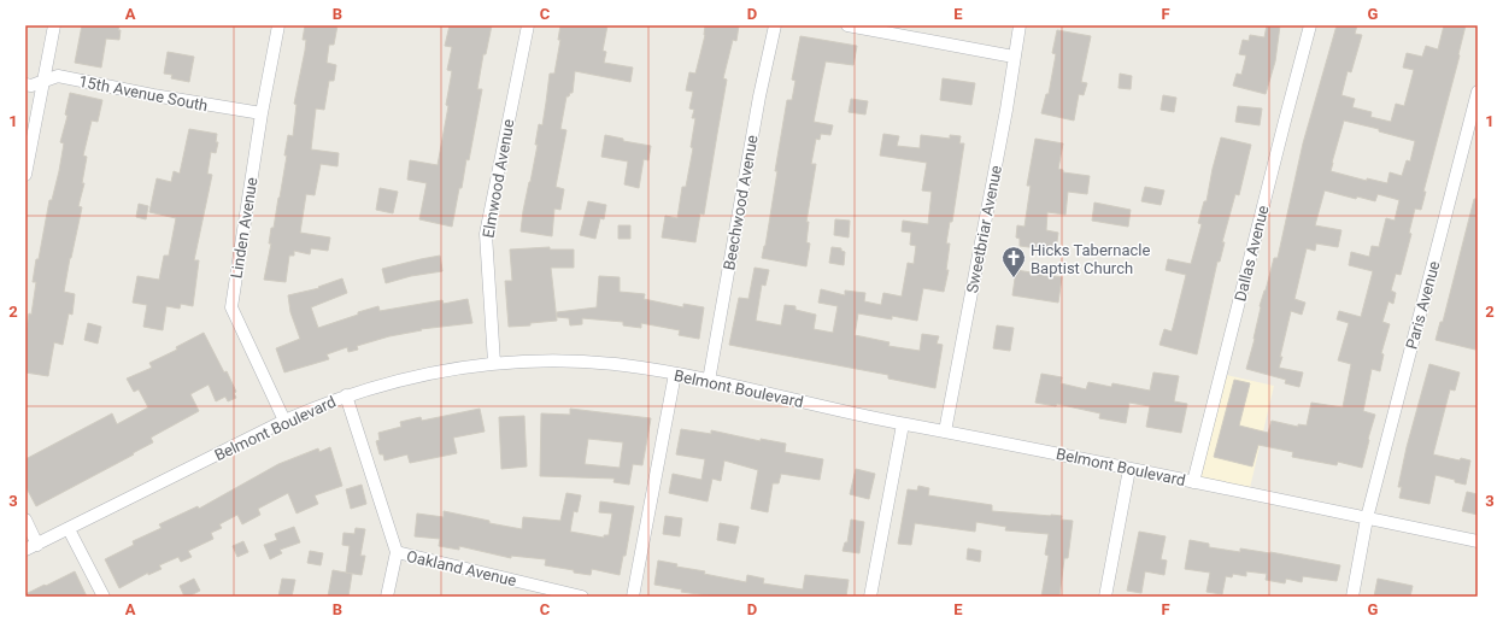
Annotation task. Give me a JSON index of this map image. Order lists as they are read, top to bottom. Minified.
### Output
{"streets":{"street":["15th Avenue South","Elmwood Avenue","Beechwood Avenue","Linden Avenue","Sweetbriar Avenue","Dallas Avenue","Paris Avenue","Belmont Boulevard","Oakland Avenue"]},"crossings":[["15th Avenue South","Linden Avenue"],["Elmwood Avenue","Belmont Boulevard"],["Beechwood Avenue","Belmont Boulevard"],["Linden Avenue","Belmont Boulevard"],["Sweetbriar Avenue","Belmont Boulevard"],["Dallas Avenue","Belmont Boulevard"],["Paris Avenue","Belmont Boulevard"]],"places":{"church":["Hicks Tabernacle Baptist Church"]},"grid":{"columns":["A","B","C","D","E","F","G"],"rows":["1","2","3"]}}
